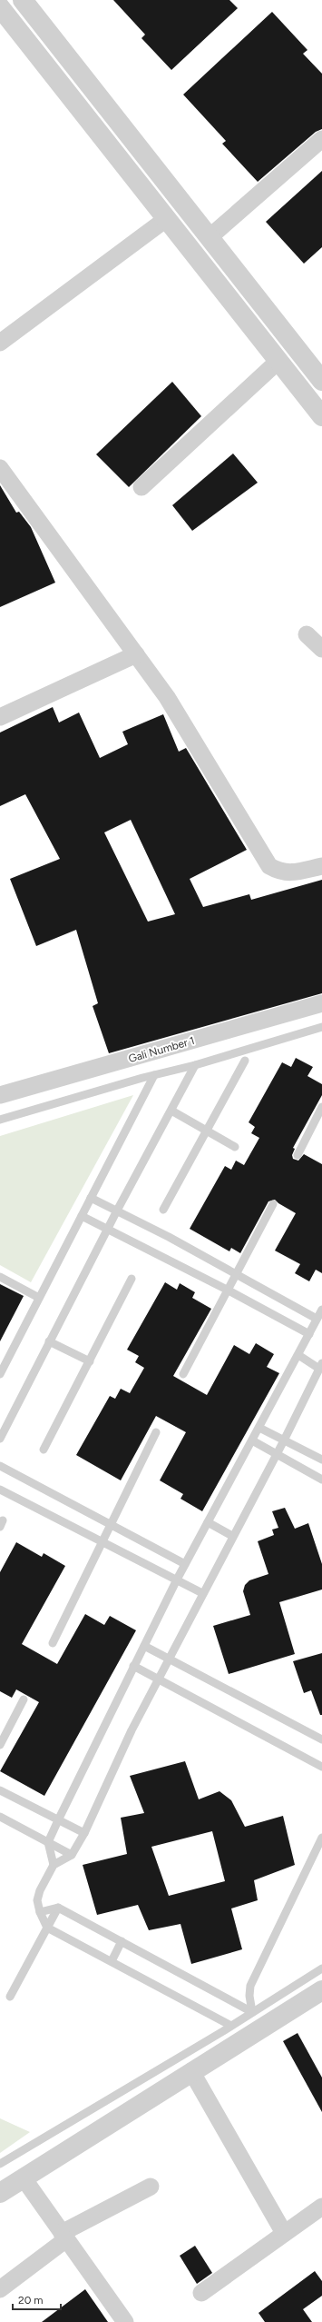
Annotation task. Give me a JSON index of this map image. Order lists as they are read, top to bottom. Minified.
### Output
{"streets":{"street":["Gali Number 1"]},"scale_bar":"20 m"}
